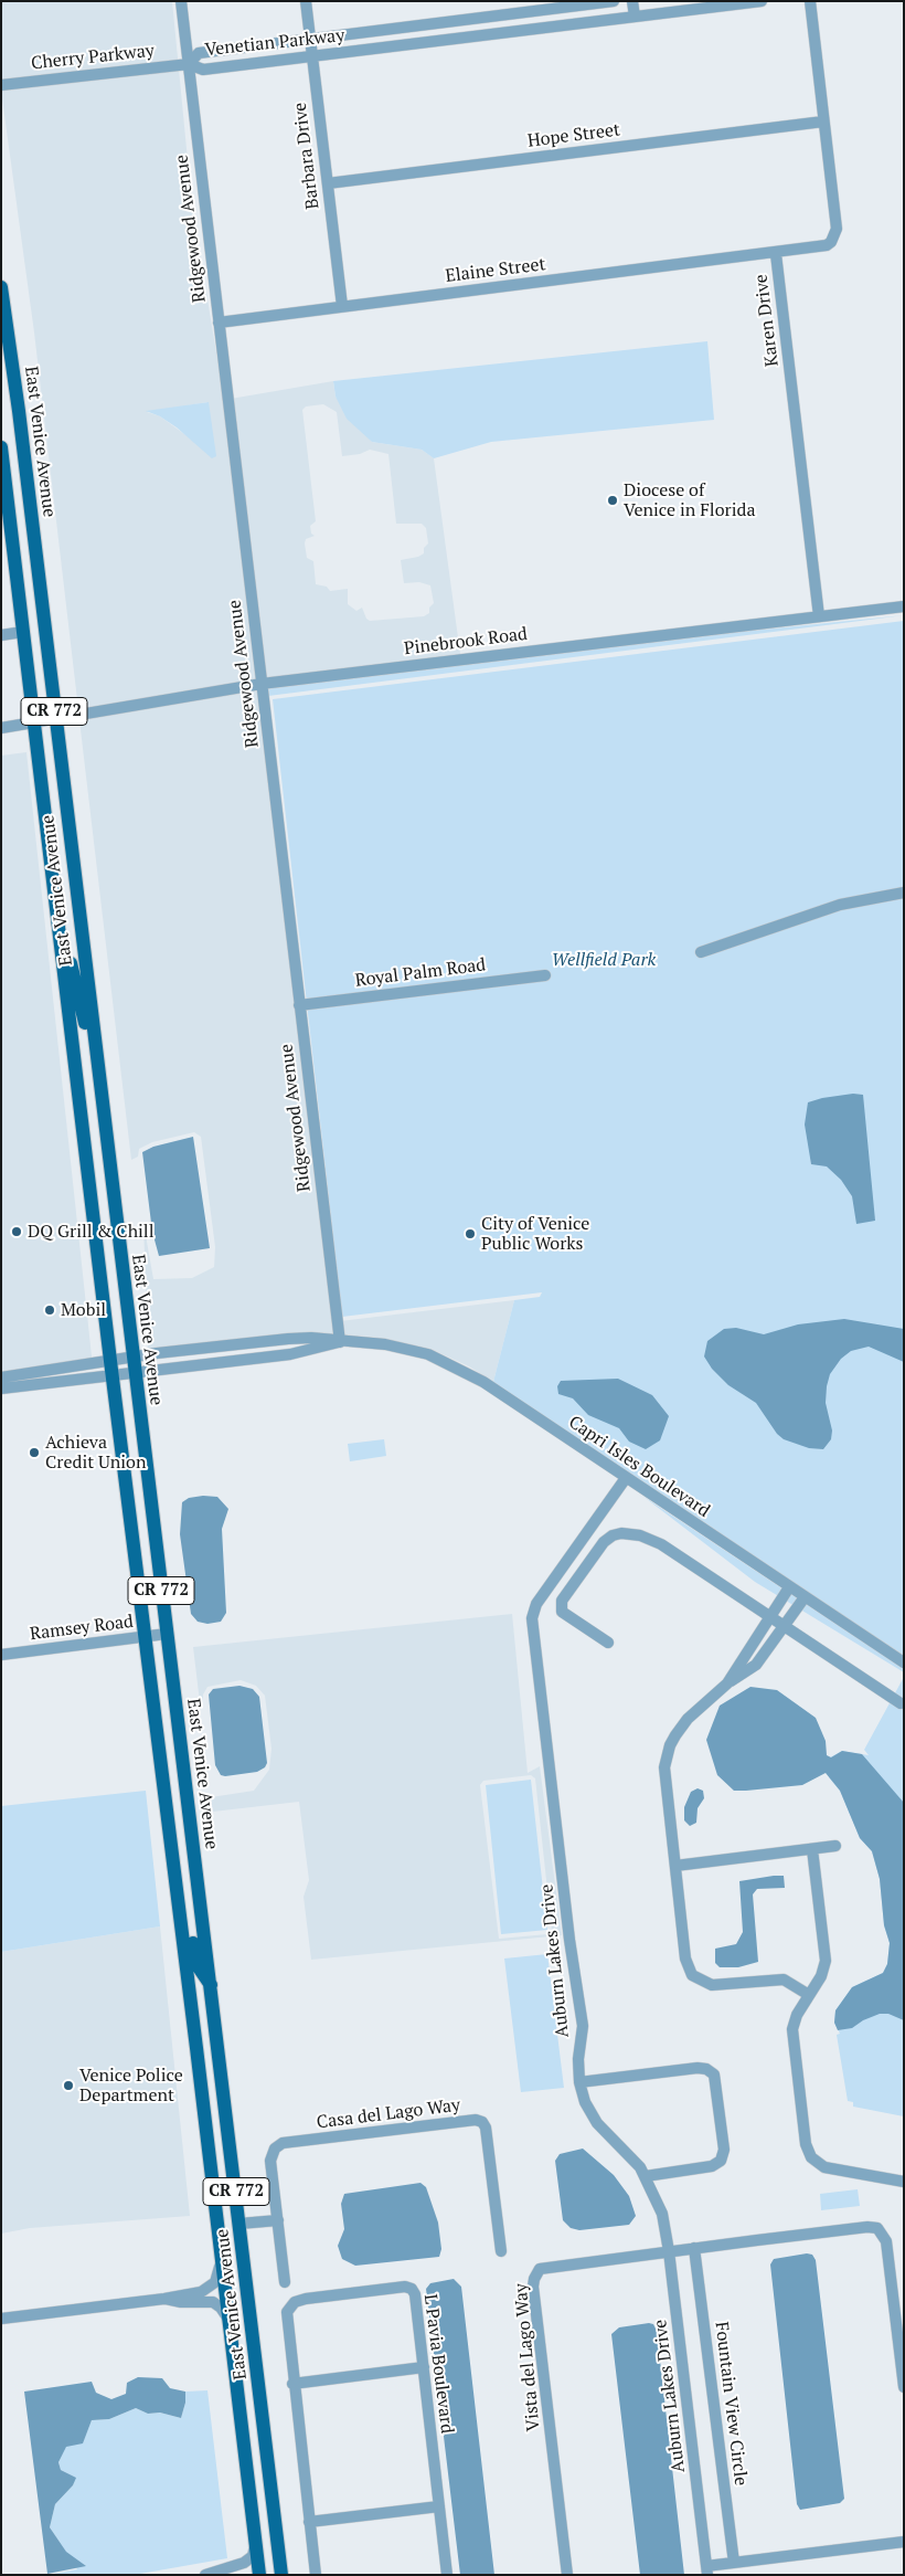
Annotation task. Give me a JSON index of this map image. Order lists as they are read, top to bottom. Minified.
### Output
{"streets":{"main road":["East Venice Avenue","CR 772"],"street":["Venetian Parkway","Cherry Parkway","Hope Street","Barbara Drive","Ridgewood Avenue","Elaine Street","Karen Drive","Pinebrook Road","Royal Palm Road","Capri Isles Boulevard","Ramsey Road","Auburn Lakes Drive","Casa del Lago Way","Vista del Lago Way","L Pavia Boulevard","Fountain View Circle"]},"crossings":[["Venetian Parkway","Cherry Parkway"],["Venetian Parkway","Barbara Drive"],["Venetian Parkway","Ridgewood Avenue"],["Cherry Parkway","Ridgewood Avenue"],["Hope Street","Barbara Drive"],["Hope Street","Karen Drive"],["Barbara Drive","Elaine Street"],["Ridgewood Avenue","Elaine Street"],["Ridgewood Avenue","Pinebrook Road"],["Ridgewood Avenue","Royal Palm Road"],["Ridgewood Avenue","Capri Isles Boulevard"],["Elaine Street","Karen Drive"],["Karen Drive","Pinebrook Road"],["East Venice Avenue","Pinebrook Road"],["East Venice Avenue","Capri Isles Boulevard"],["East Venice Avenue","Ramsey Road"],["Capri Isles Boulevard","Auburn Lakes Drive"],["Auburn Lakes Drive","Vista del Lago Way"]],"parks":["Wellfield Park"],"places":["Diocese of Venice in Florida","DQ Grill & Chill","City of Venice Public Works","Mobil","Achieva Credit Union","Venice Police Department"]}
